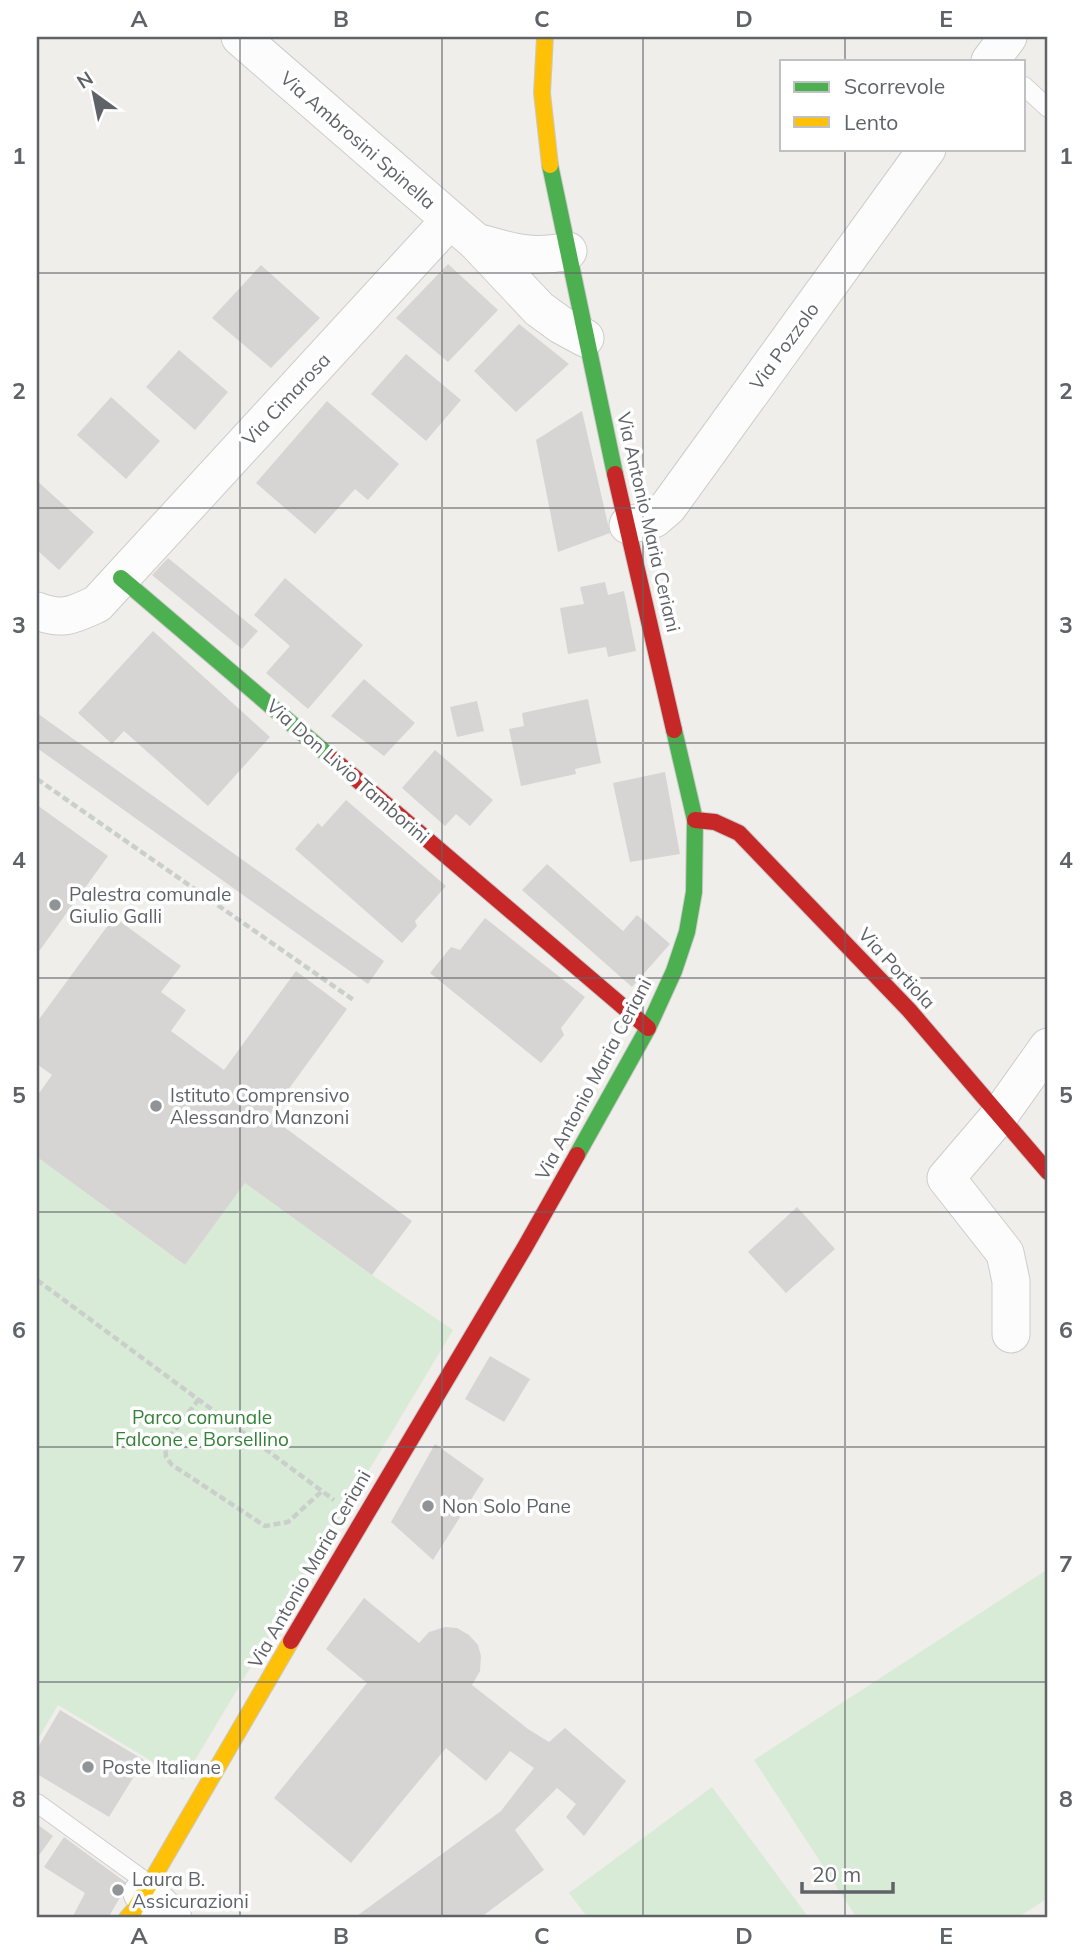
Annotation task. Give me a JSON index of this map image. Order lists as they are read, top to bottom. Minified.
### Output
{"streets":{"street":["Via Ambrosini Spinella","Via Pozzolo","Via Cimarosa","Via Antonio Maria Ceriani","Via Don Livio Tamborini","Via Portiola"]},"crossings":[["Via Ambrosini Spinella","Via Cimarosa"],["Via Ambrosini Spinella","Via Antonio Maria Ceriani"],["Via Pozzolo","Via Antonio Maria Ceriani"],["Via Cimarosa","Via Don Livio Tamborini"],["Via Antonio Maria Ceriani","Via Don Livio Tamborini"],["Via Antonio Maria Ceriani","Via Portiola"]],"parks":["Parco comunale Falcone e Borsellino"],"places":["Palestra comunale Giulio Galli","Istituto Comprensivo Alessandro Manzoni","Non Solo Pane","Poste Italiane","Laura B. Assicurazioni"],"legend":["Scorrevole","Lento"],"scale_bar":"20 m","north":"top left","grid":{"columns":["A","B","C","D","E"],"rows":["1","2","3","4","5","6","7","8"]}}
